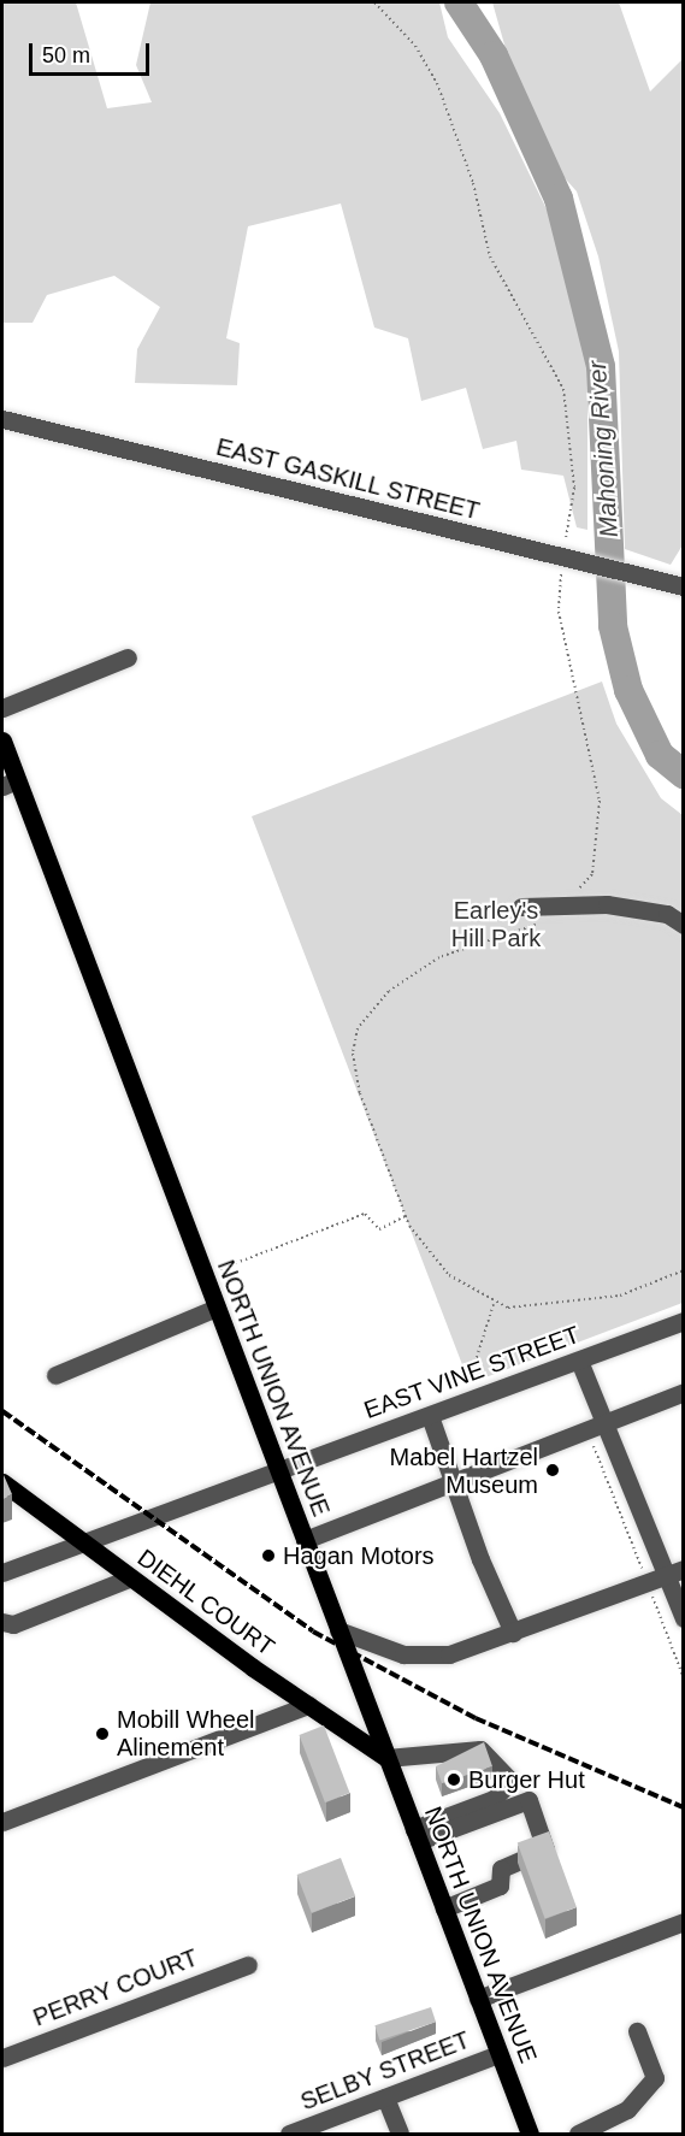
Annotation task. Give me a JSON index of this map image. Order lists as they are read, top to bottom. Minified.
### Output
{"streets":{"main road":["NORTH UNION AVENUE","DIEHL COURT"],"street":["EAST GASKILL STREET","EAST VINE STREET","PERRY COURT","SELBY STREET"]},"crossings":[["EAST VINE STREET","NORTH UNION AVENUE"],["EAST VINE STREET","DIEHL COURT"],["NORTH UNION AVENUE","DIEHL COURT"],["NORTH UNION AVENUE","SELBY STREET"]],"water":["Mahoning River"],"parks":["Earley's Hill Park"],"places":["Mabel Hartzel Museum","Hagan Motors","Mobill Wheel Alinement","Burger Hut"],"scale_bar":"50 m"}
